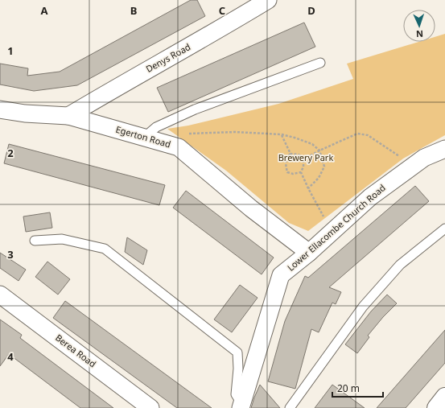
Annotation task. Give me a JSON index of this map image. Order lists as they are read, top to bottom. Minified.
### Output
{"streets":{"street":["Denys Road","Egerton Road","Lower Ellacombe Church Road","Berea Road"]},"crossings":[["Denys Road","Egerton Road"],["Egerton Road","Lower Ellacombe Church Road"]],"parks":["Brewery Park"],"scale_bar":"20 m","north":"bottom","grid":{"columns":["A","B","C","D"],"rows":["1","2","3","4"]}}
